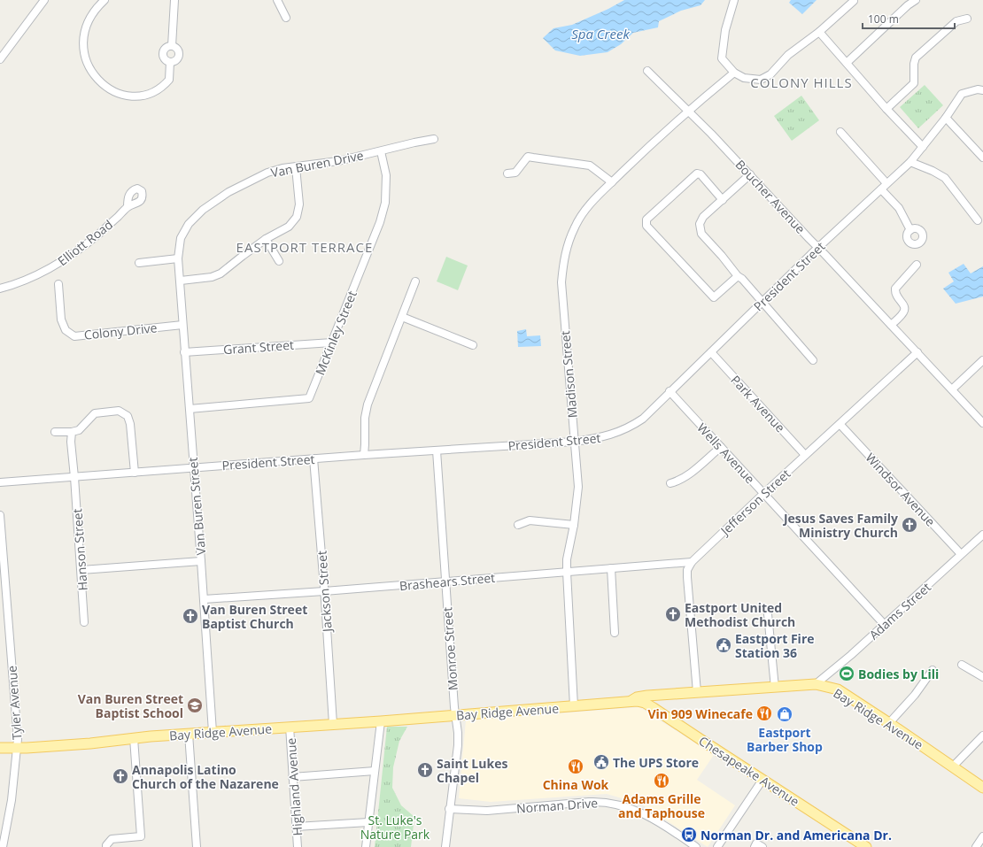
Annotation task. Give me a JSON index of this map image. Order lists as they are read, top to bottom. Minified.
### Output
{"streets":{"main road":["Bay Ridge Avenue","Chesapeake Avenue"],"street":["Van Buren Drive","Boucher Avenue","Elliott Road","President Street","Colony Drive","McKinley Street","Grant Street","Madison Street","Park Avenue","Wells Avenue","Windsor Avenue","Jefferson Street","Van Buren Street","Hanson Street","Brashears Street","Jackson Street","Adams Street","Monroe Street","Tyler Avenue","Highland Avenue","Norman Drive"]},"crossings":[["Van Buren Drive","McKinley Street"],["Van Buren Drive","Van Buren Street"],["Boucher Avenue","President Street"],["Boucher Avenue","Madison Street"],["Boucher Avenue","Jefferson Street"],["President Street","Madison Street"],["President Street","Park Avenue"],["President Street","Wells Avenue"],["President Street","Van Buren Street"],["President Street","Hanson Street"],["President Street","Jackson Street"],["President Street","Monroe Street"],["Colony Drive","Van Buren Street"],["McKinley Street","Grant Street"],["McKinley Street","Van Buren Street"],["Grant Street","Van Buren Street"],["Madison Street","Brashears Street"],["Madison Street","Bay Ridge Avenue"],["Park Avenue","Jefferson Street"],["Wells Avenue","Jefferson Street"],["Wells Avenue","Adams Street"],["Windsor Avenue","Jefferson Street"],["Windsor Avenue","Adams Street"],["Jefferson Street","Brashears Street"],["Van Buren Street","Brashears Street"],["Van Buren Street","Bay Ridge Avenue"],["Brashears Street","Jackson Street"],["Brashears Street","Monroe Street"],["Jackson Street","Bay Ridge Avenue"],["Adams Street","Bay Ridge Avenue"],["Monroe Street","Bay Ridge Avenue"],["Monroe Street","Norman Drive"],["Tyler Avenue","Bay Ridge Avenue"],["Bay Ridge Avenue","Chesapeake Avenue"],["Bay Ridge Avenue","Highland Avenue"]],"districts":["COLONY HILLS","EASTPORT TERRACE"],"water":["Spa Creek"],"parks":["St. Luke's Nature Park"],"places":{"church":["Jesus Saves Family Ministry Church","Eastport United Methodist Church","Van Buren Street Baptist Church","Saint Lukes Chapel","Annapolis Latino Church of the Nazarene"],"public building":["Eastport Fire Station 36","The UPS Store"],"sports":["Bodies by Lili"],"school or university":["Van Buren Street Baptist School"],"restaurant":["Vin 909 Winecafe","China Wok","Adams Grille and Taphouse"],"shop":["Eastport Barber Shop"],"bus stop":["Norman Dr. and Americana Dr."]},"scale_bar":"100 m"}
